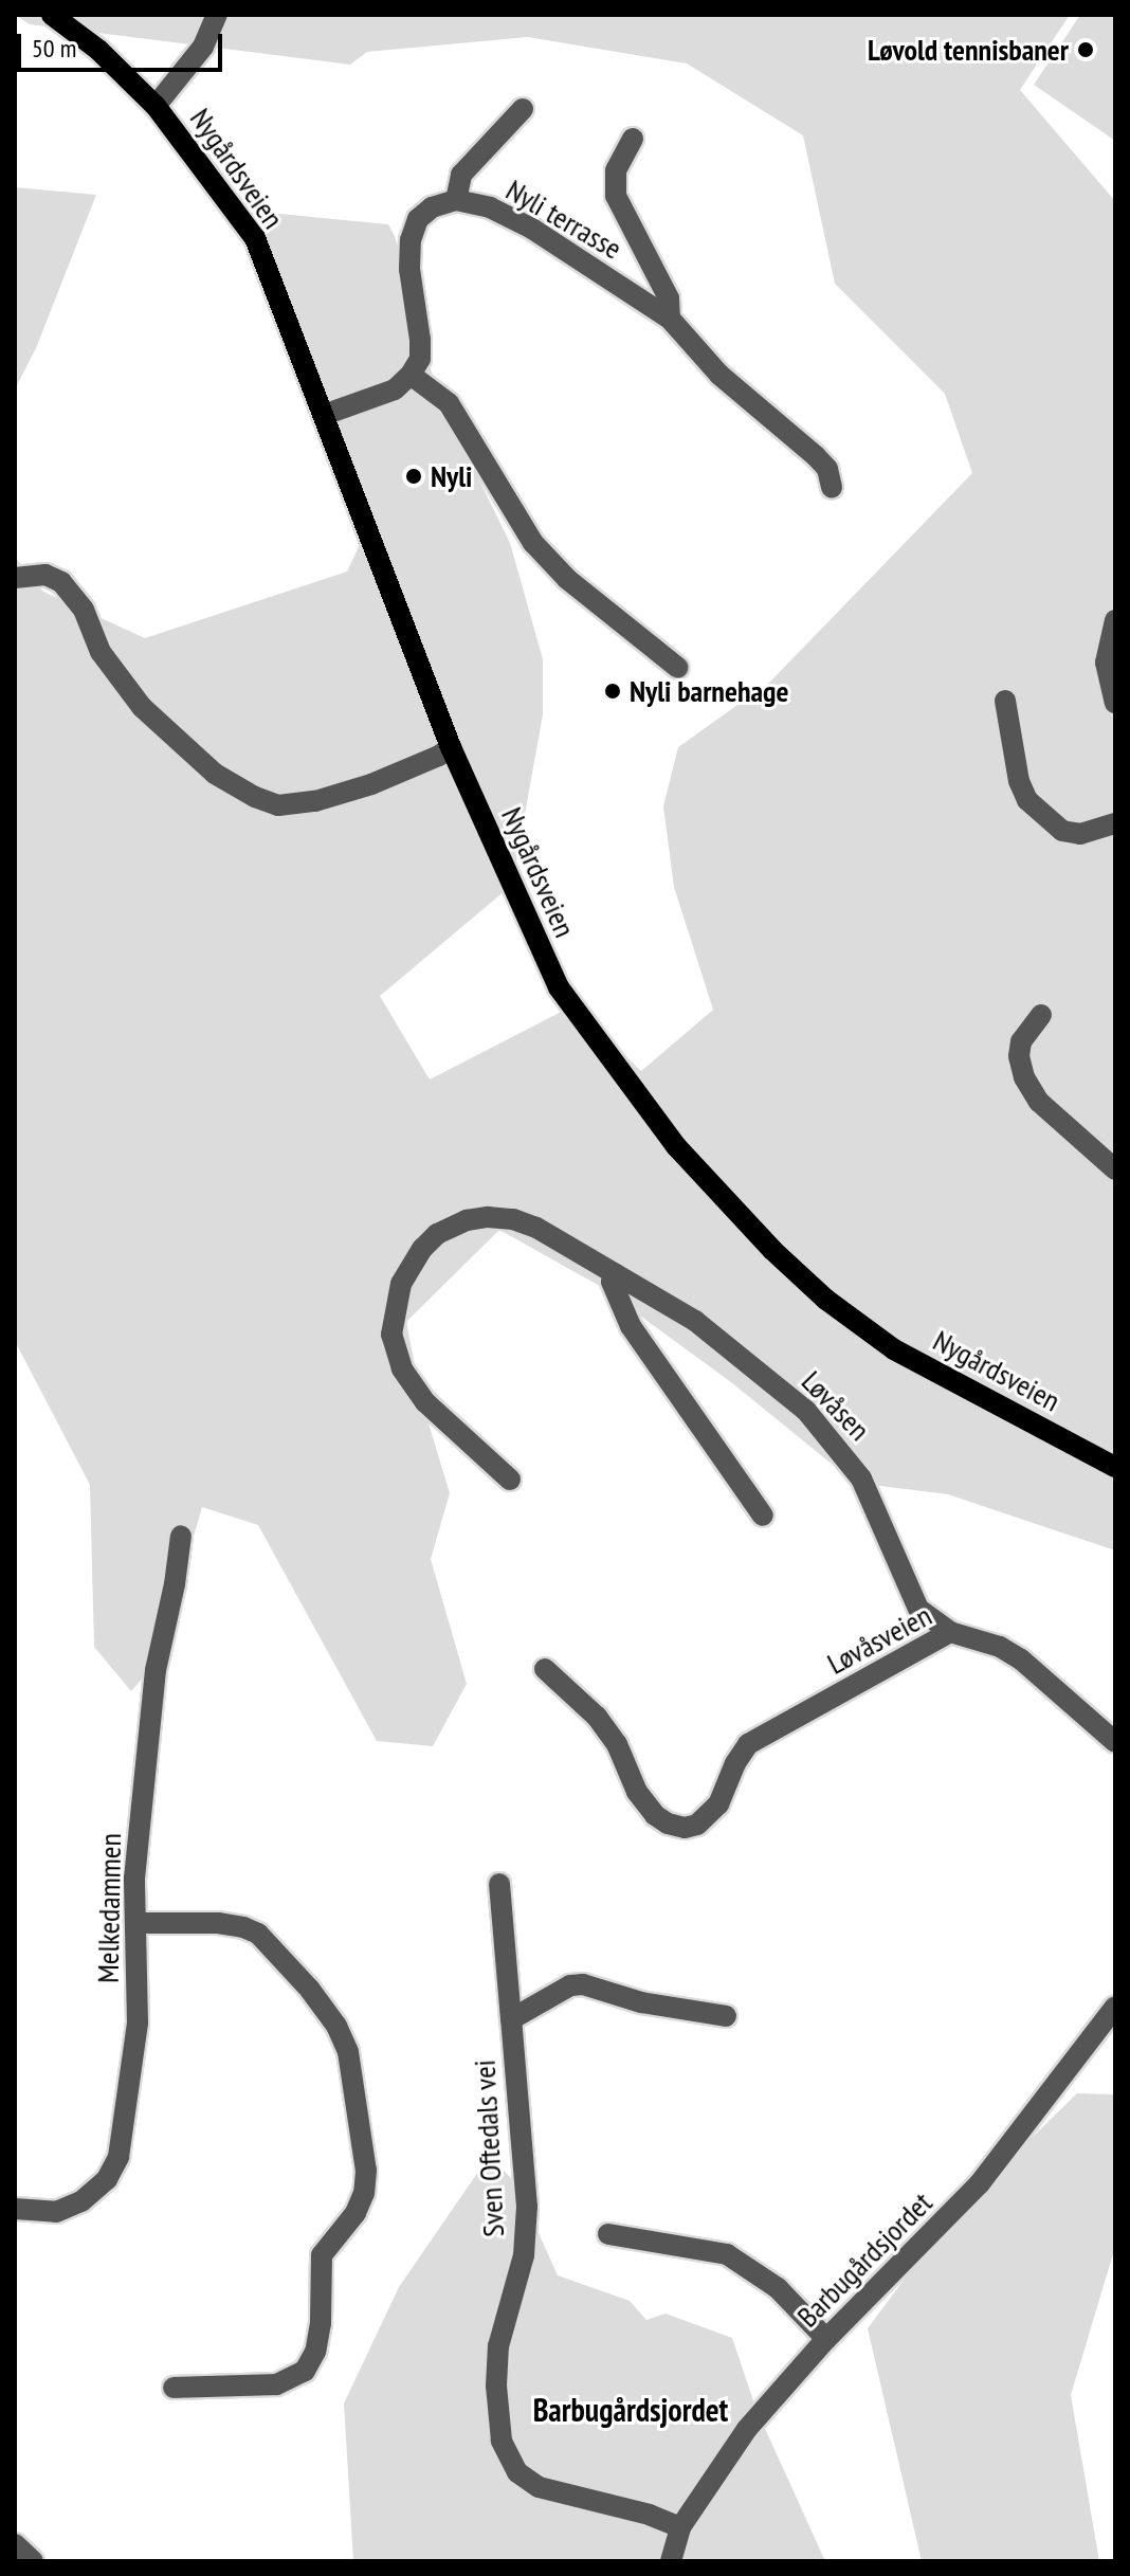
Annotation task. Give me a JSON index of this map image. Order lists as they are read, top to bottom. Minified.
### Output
{"streets":{"main road":["Nygårdsveien"],"street":["Nyli terrasse","Løvåsen","Løvåsveien","Melkedammen","Sven Oftedals vei","Barbugårdsjordet"]},"crossings":[["Løvåsen","Løvåsveien"],["Sven Oftedals vei","Barbugårdsjordet"]],"districts":["Barbugårdsjordet"],"places":["Løvold tennisbaner","Nyli","Nyli barnehage"],"scale_bar":"50 m"}
